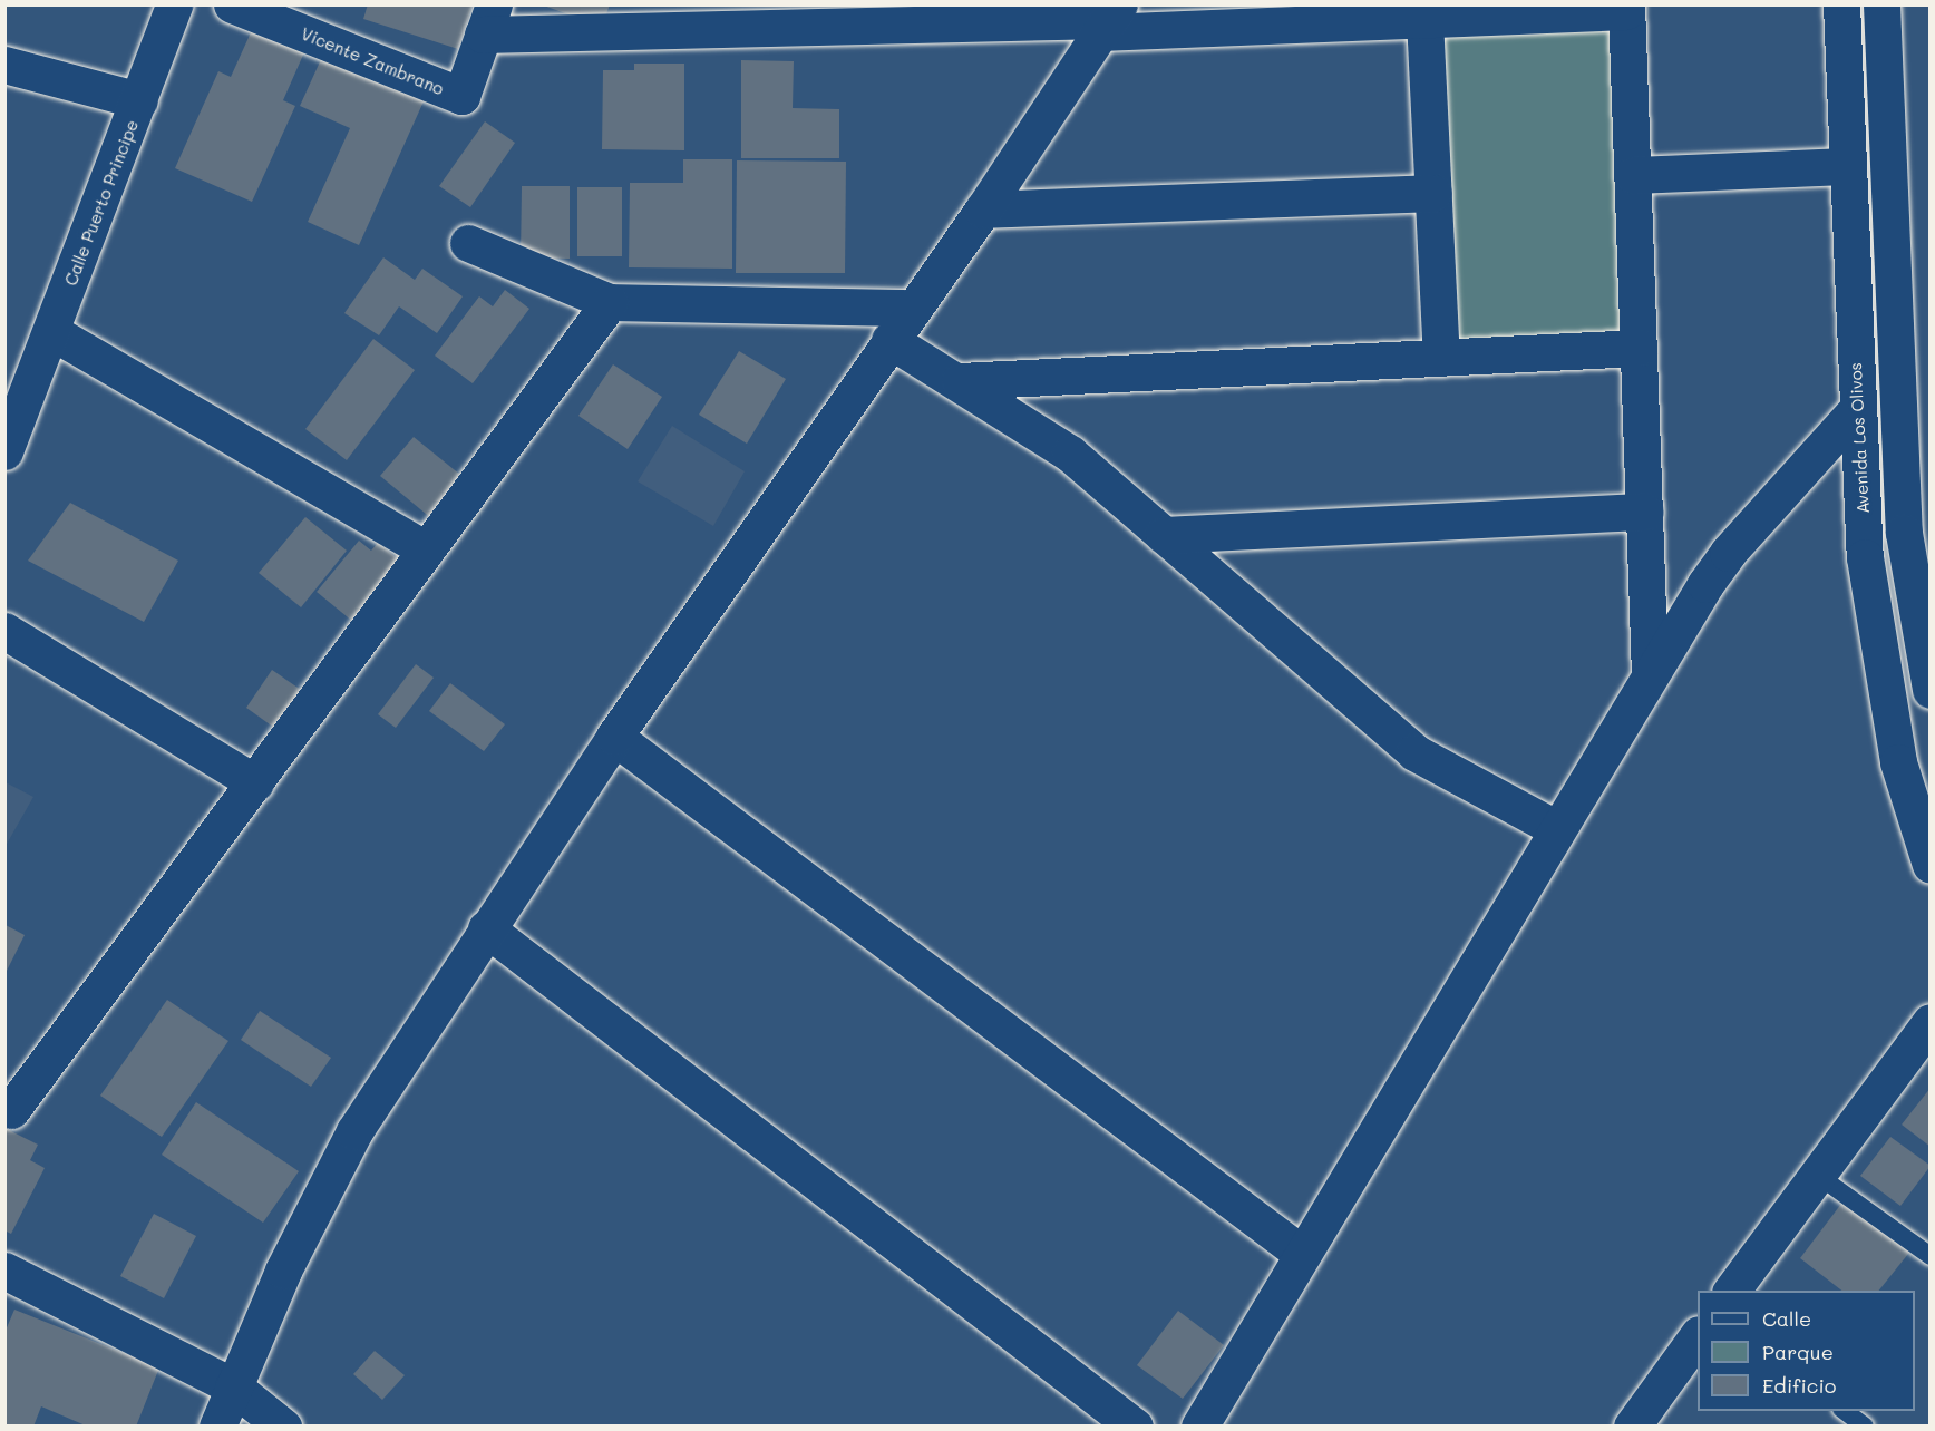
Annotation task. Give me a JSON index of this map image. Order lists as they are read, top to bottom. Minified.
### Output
{"streets":{"street":["Vicente Zambrano","Calle Puerto Principe","Avenida Los Olivos"]},"legend":["Calle","Parque","Edificio"]}
